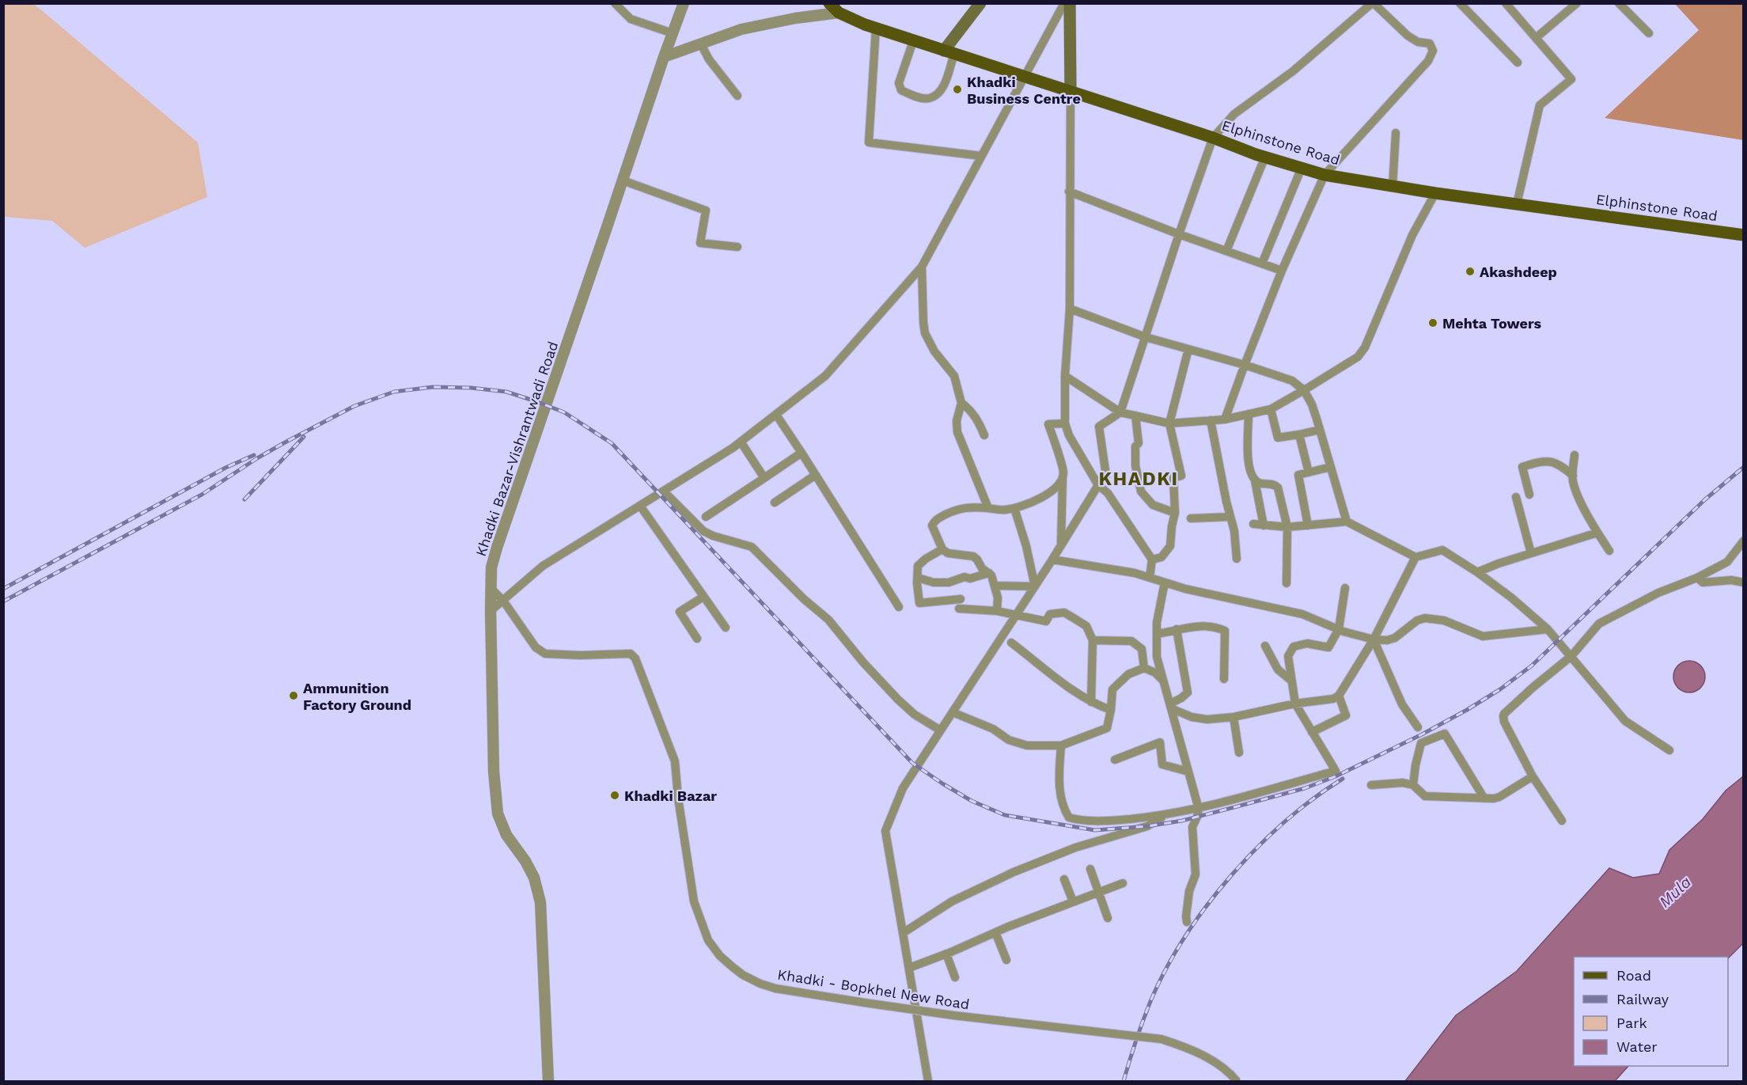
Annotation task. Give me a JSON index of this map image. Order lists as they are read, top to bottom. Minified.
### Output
{"streets":{"main road":["Elphinstone Road"],"street":["Khadki Bazar-Vishrantwadi Road","Khadki - Bopkhel New Road"]},"crossings":[["Khadki Bazar-Vishrantwadi Road","Khadki - Bopkhel New Road"]],"districts":["KHADKI"],"water":["Mula"],"places":["Khadki Business Centre","Akashdeep","Mehta Towers","Ammunition Factory Ground","Khadki Bazar"],"legend":["Road","Railway","Park","Water"]}
